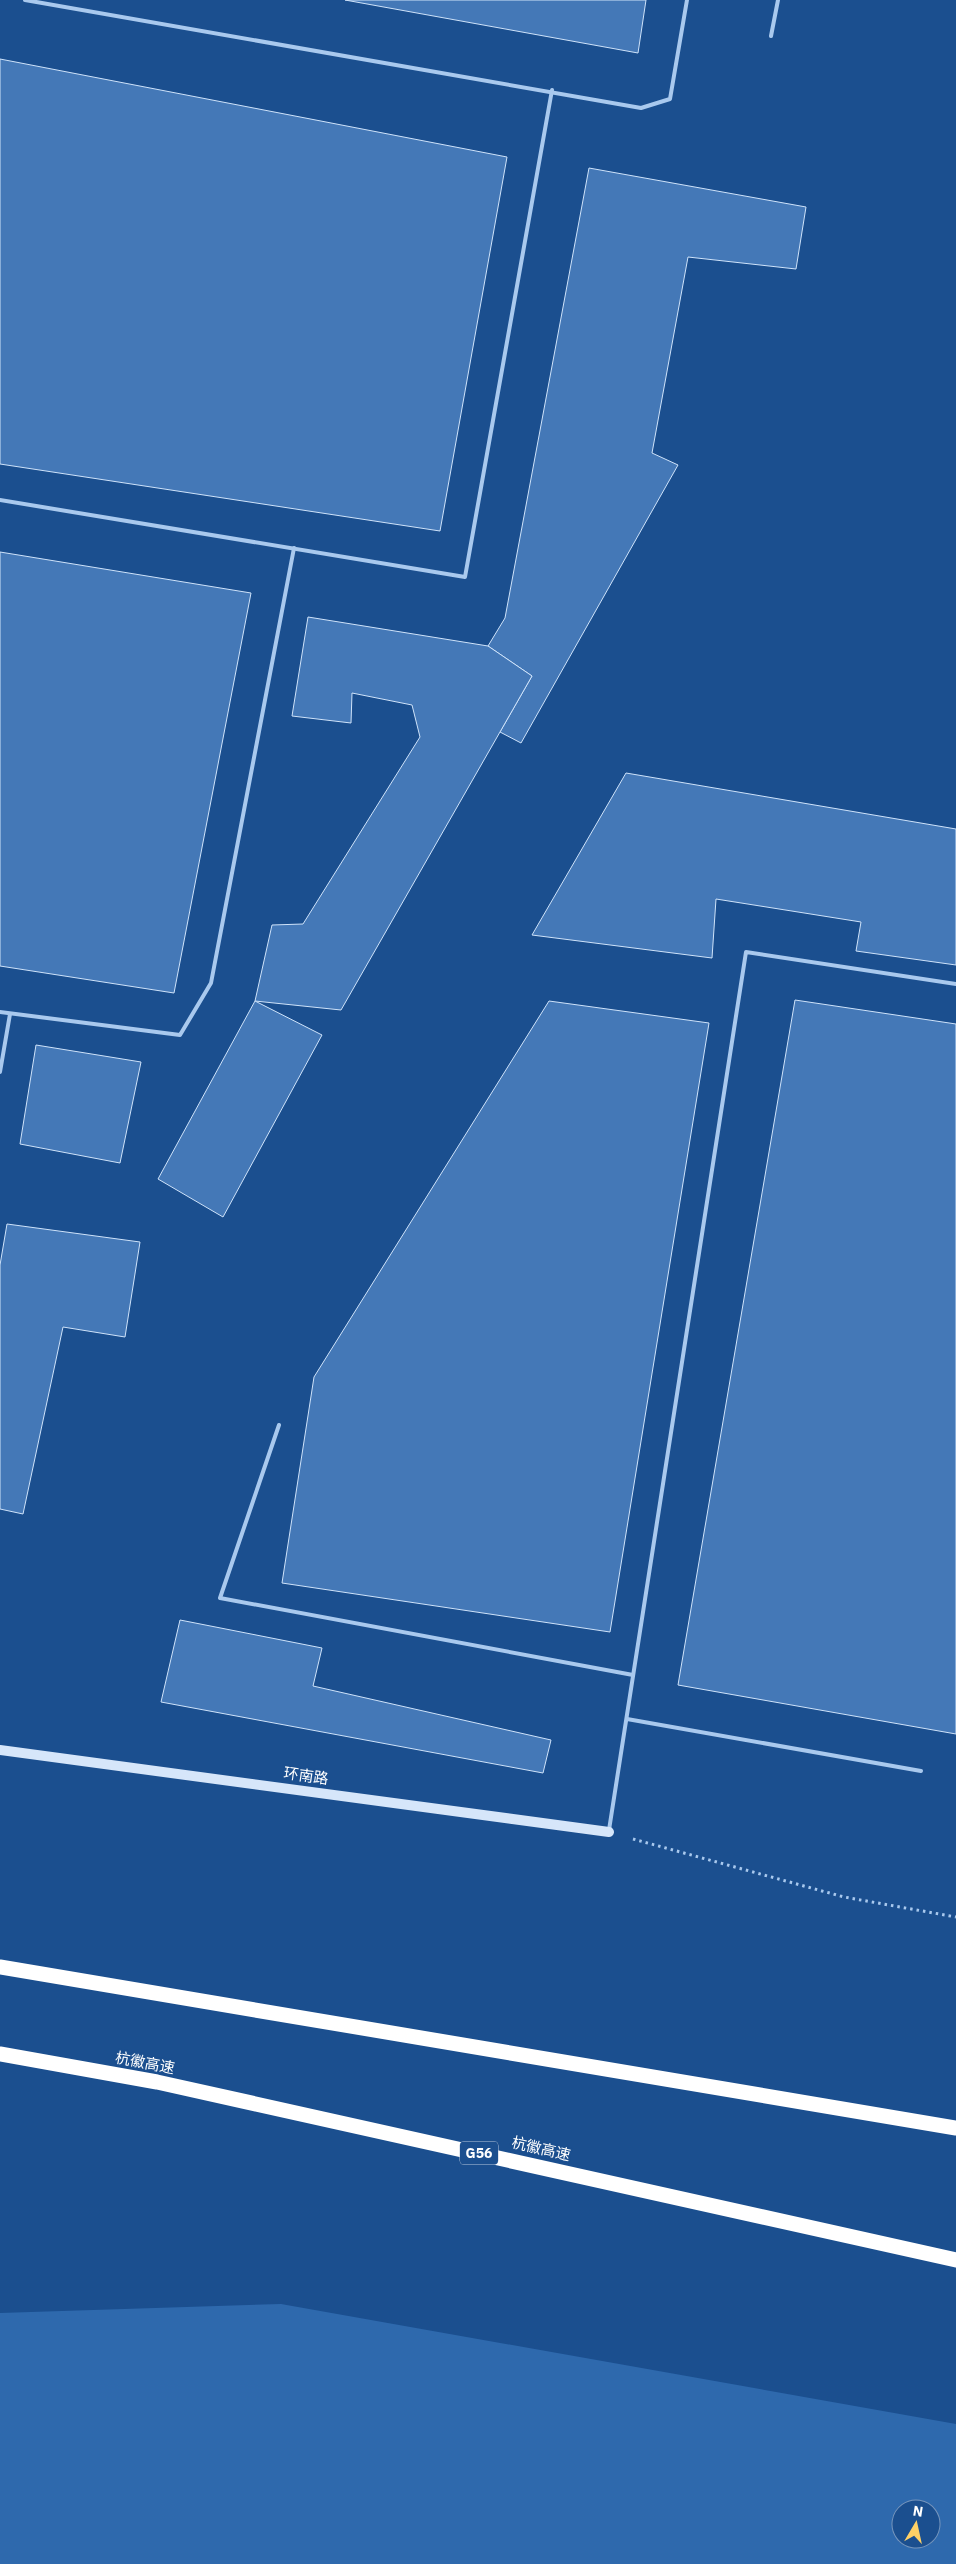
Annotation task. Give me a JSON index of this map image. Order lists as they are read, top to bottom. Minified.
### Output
{"streets":{"highway":["杭徽高速","G56"],"street":["环南路"]},"north":"top"}
